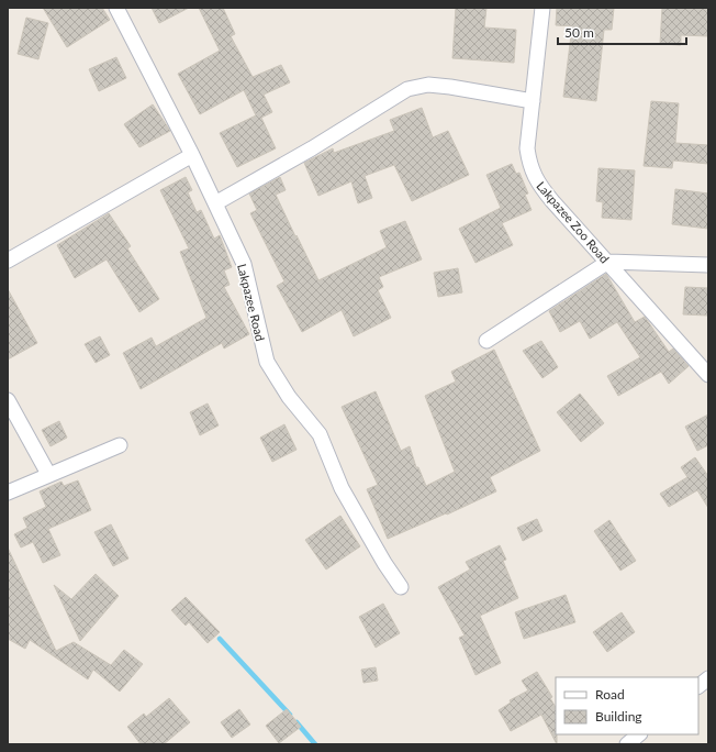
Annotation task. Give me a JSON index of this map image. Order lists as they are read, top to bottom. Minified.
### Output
{"streets":{"street":["Lakpazee Zoo Road","Lakpazee Road"]},"legend":["Road","Building"],"scale_bar":"50 m"}
